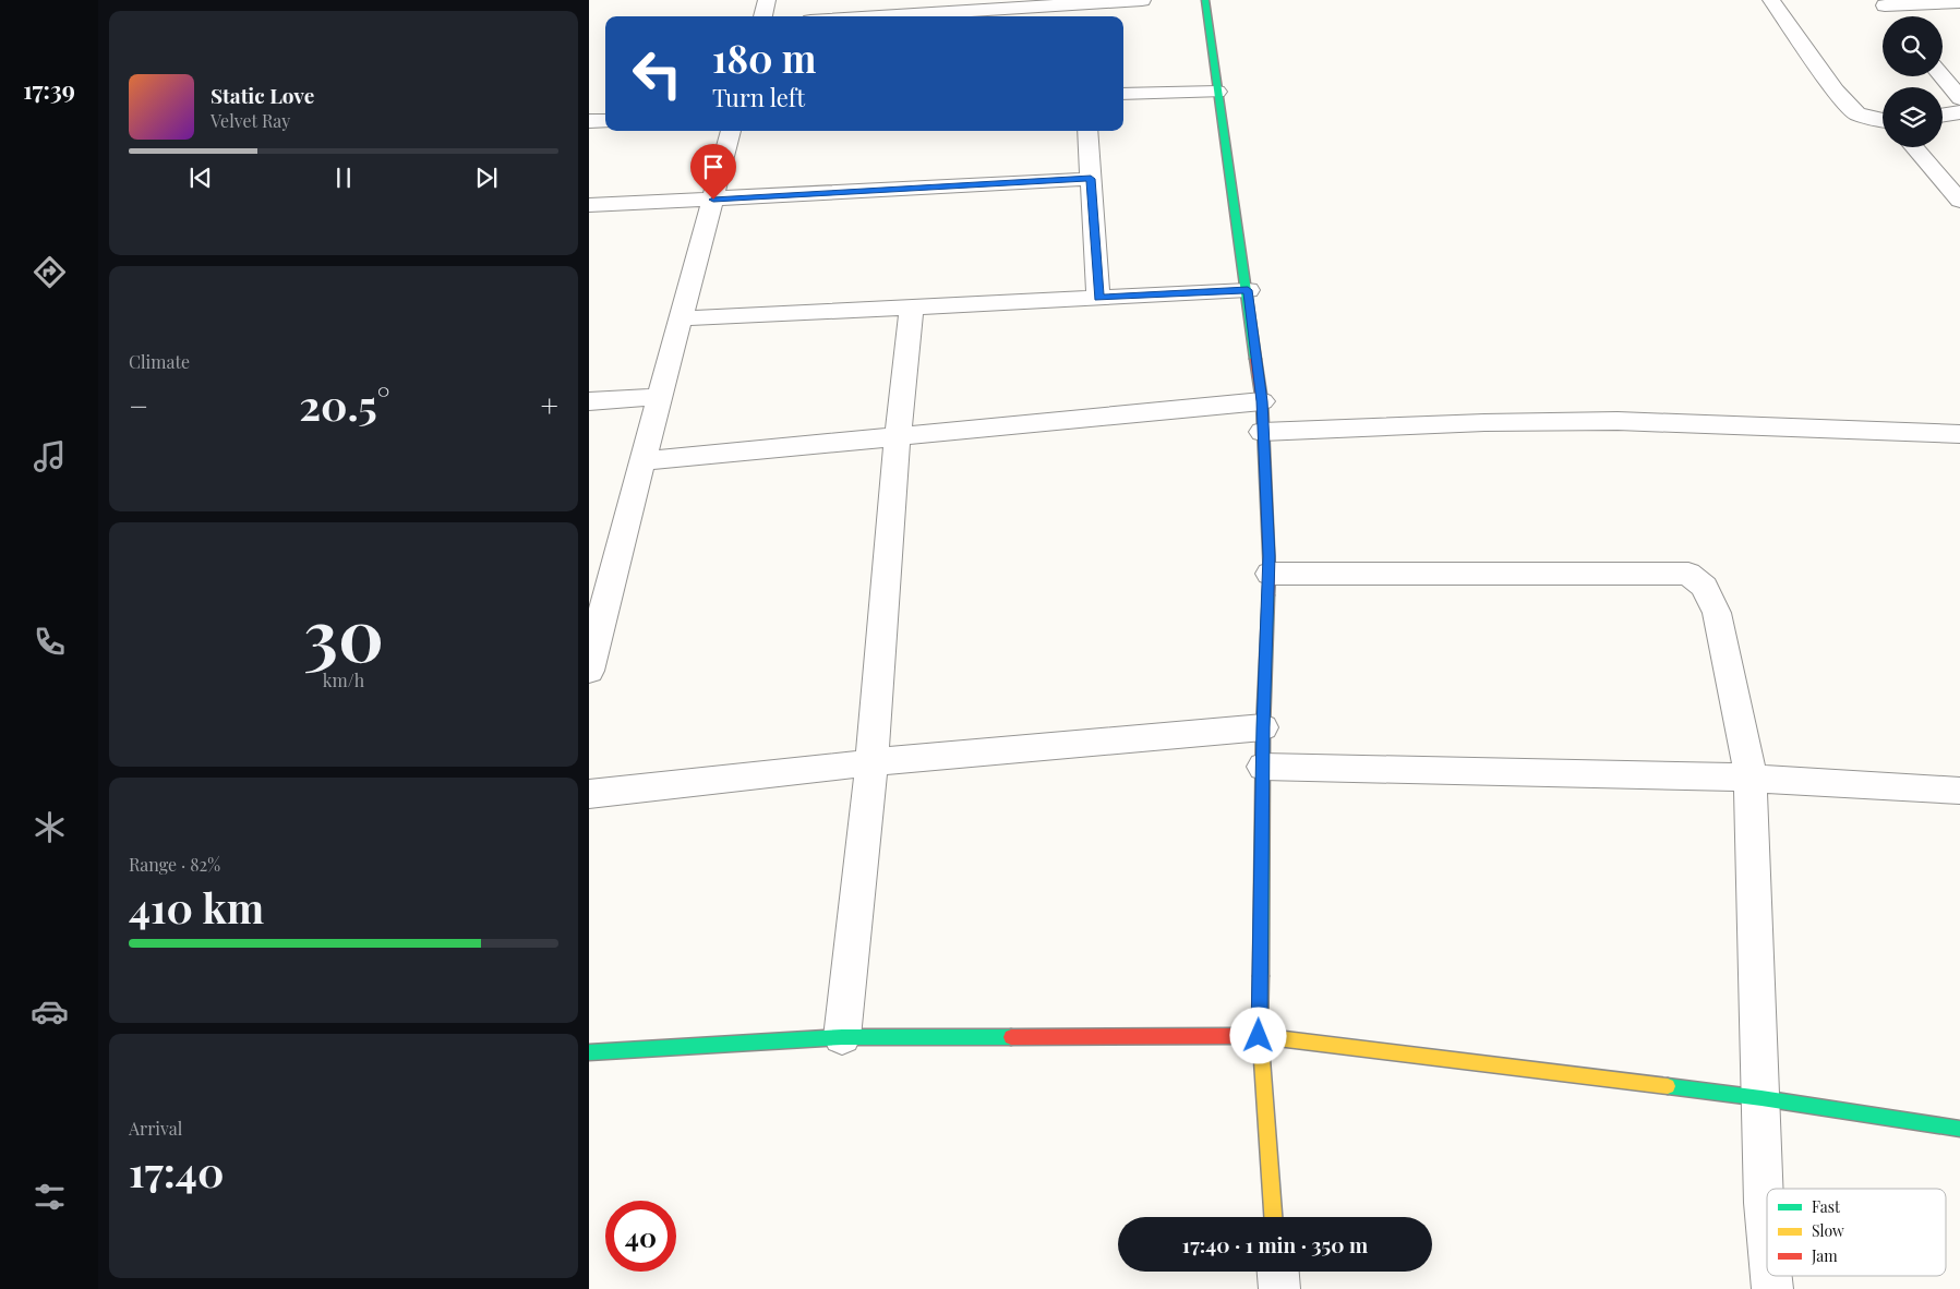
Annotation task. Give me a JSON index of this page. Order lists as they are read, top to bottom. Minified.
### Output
{"legend":["Fast","Slow","Jam"],"page":{"tabs":"17:39","turn":["180 m","Turn left"],"song":["Static Love","Velvet Ray"],"tile":["Climate",["30","km/h"],["Range · 82%","410 km"],["Arrival","17:40"]],"heat":["−","20.5°","+"],"limit":"40","trip":"17:40 · 1 min · 350 m"}}
